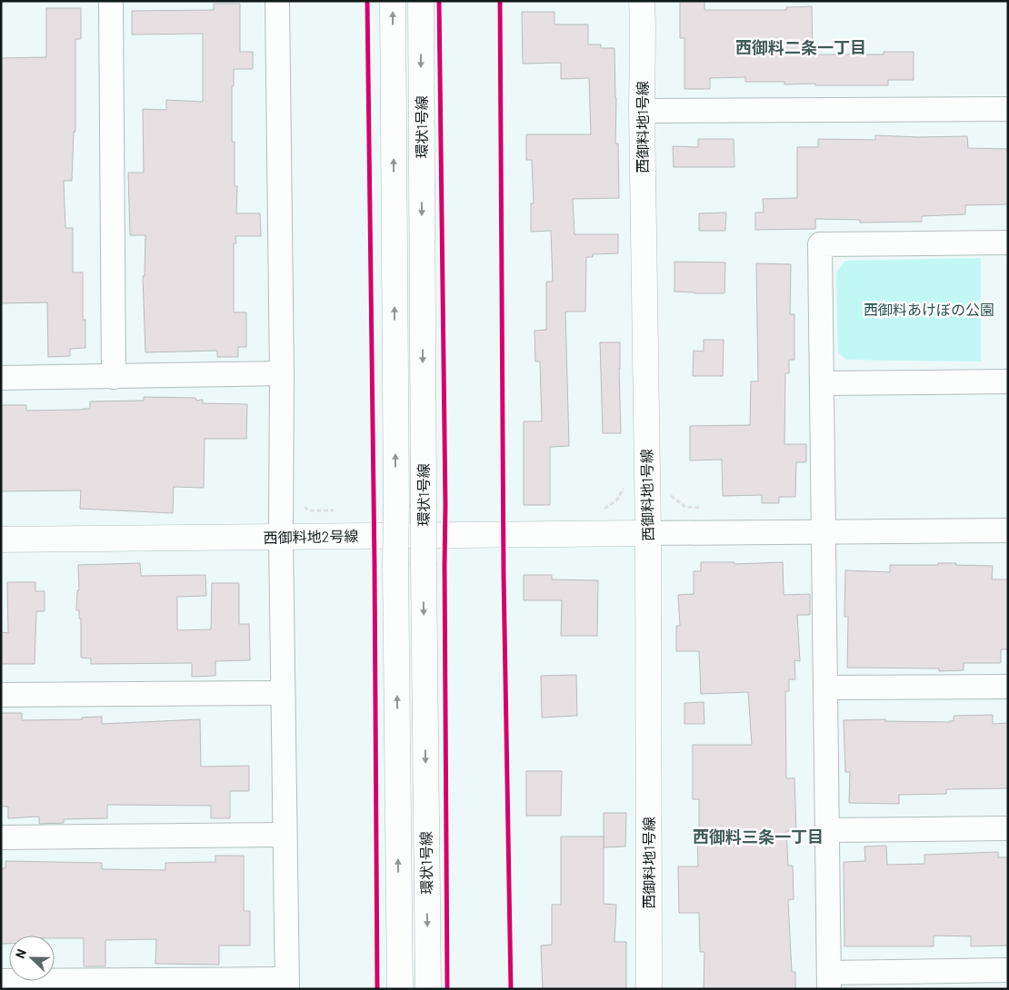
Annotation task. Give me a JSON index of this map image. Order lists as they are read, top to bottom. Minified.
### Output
{"streets":{"main road":["環状1号線","西御料地1号線","西御料地2号線"]},"crossings":[["西御料地1号線","西御料地2号線"]],"districts":["西御料二条一丁目","西御料三条一丁目"],"parks":["西御料あけぼの公園"],"north":"left"}
